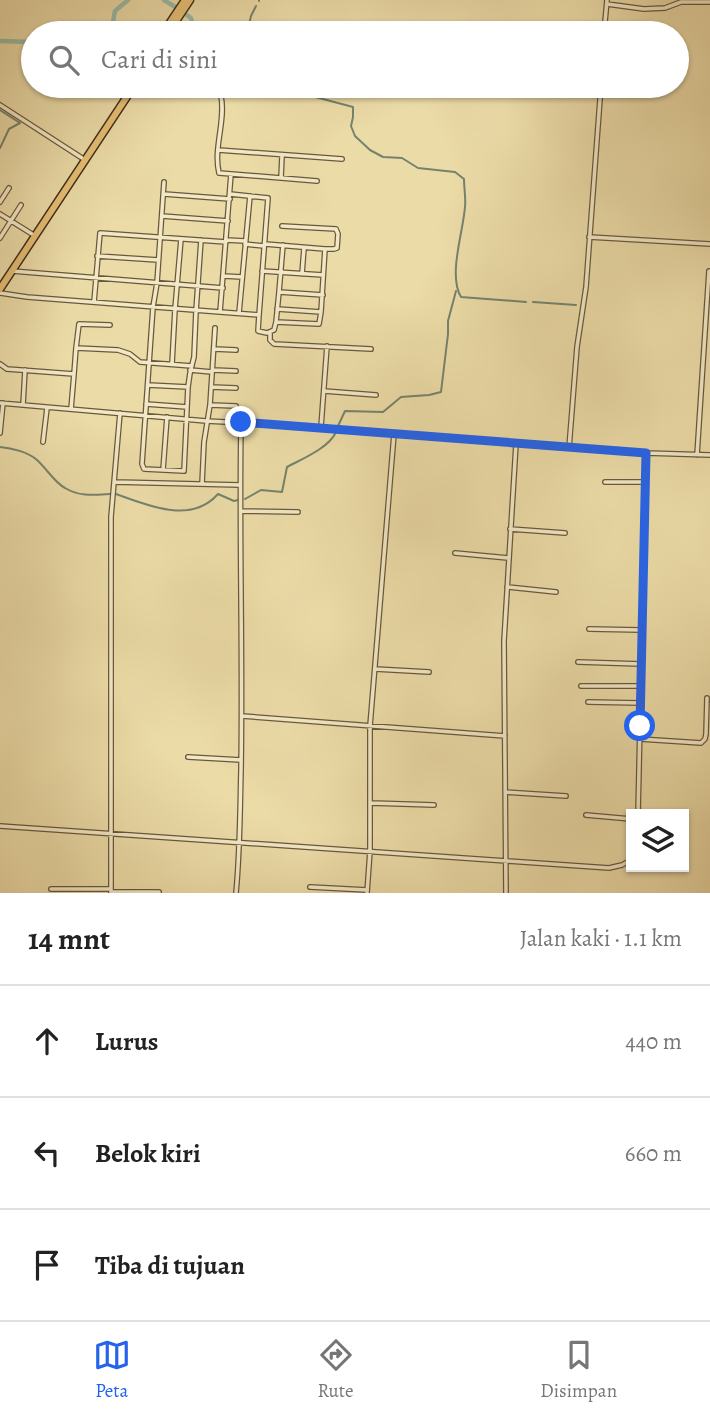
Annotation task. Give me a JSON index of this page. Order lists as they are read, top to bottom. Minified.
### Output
{"page":{"search":"Cari di sini","heading":["14 mnt","Jalan kaki · 1.1 km"],"list":[["Lurus","440 m"],["Belok kiri","660 m"],"Tiba di tujuan"],"nav":["Peta","Rute","Disimpan"]}}
